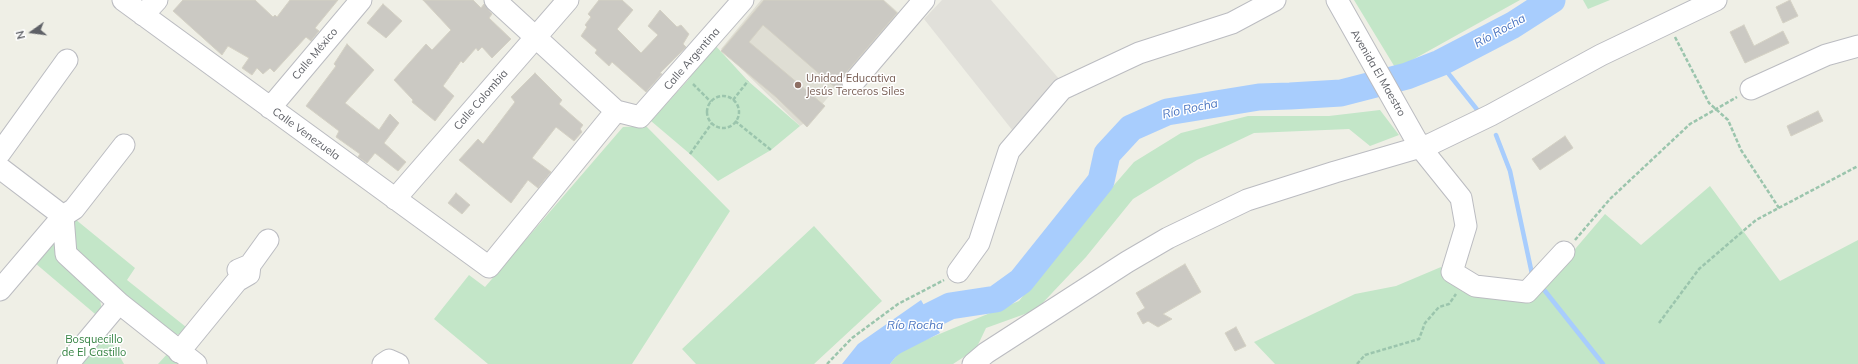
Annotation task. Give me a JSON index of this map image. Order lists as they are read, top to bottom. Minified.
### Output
{"streets":{"street":["Calle México","Calle Argentina","Avenida El Maestro","Calle Colombia","Calle Venezuela"]},"crossings":[["Calle México","Calle Venezuela"],["Calle Argentina","Calle Venezuela"],["Calle Colombia","Calle Venezuela"]],"water":["Río Rocha"],"parks":["Bosquecillo de El Castillo"],"places":["Unidad Educativa Jesús Terceros Siles"],"north":"left"}
